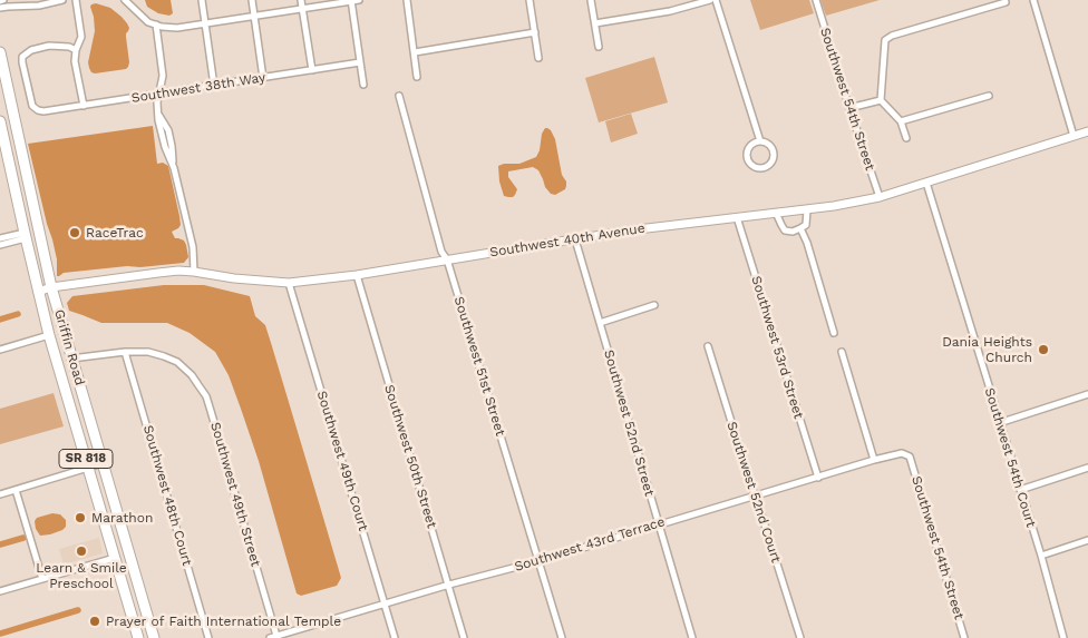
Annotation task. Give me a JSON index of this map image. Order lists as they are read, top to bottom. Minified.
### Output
{"streets":{"main road":["Griffin Road","SR 818"],"street":["Southwest 38th Way","Southwest 54th Street","Southwest 40th Avenue","Southwest 53rd Street","Southwest 51st Street","Southwest 52nd Street","Southwest 50th Street","Southwest 54th Court","Southwest 49th Court","Southwest 52nd Court","Southwest 49th Street","Southwest 48th Court","Southwest 43rd Terrace"]},"crossings":[["Southwest 54th Street","Southwest 40th Avenue"],["Southwest 54th Street","Southwest 43rd Terrace"],["Southwest 40th Avenue","Griffin Road"],["Southwest 40th Avenue","Southwest 53rd Street"],["Southwest 40th Avenue","Southwest 51st Street"],["Southwest 40th Avenue","Southwest 52nd Street"],["Southwest 40th Avenue","Southwest 50th Street"],["Southwest 40th Avenue","Southwest 54th Court"],["Southwest 40th Avenue","Southwest 49th Court"],["Southwest 53rd Street","Southwest 43rd Terrace"],["Southwest 51st Street","Southwest 43rd Terrace"],["Southwest 52nd Street","Southwest 43rd Terrace"],["Southwest 50th Street","Southwest 43rd Terrace"],["Southwest 49th Court","Southwest 43rd Terrace"],["Southwest 52nd Court","Southwest 43rd Terrace"],["Southwest 49th Street","Southwest 48th Court"],["Southwest 49th Street","Southwest 43rd Terrace"]],"places":["RaceTrac","Dania Heights Church","Marathon","Learn & Smile Preschool","Prayer of Faith International Temple"]}
